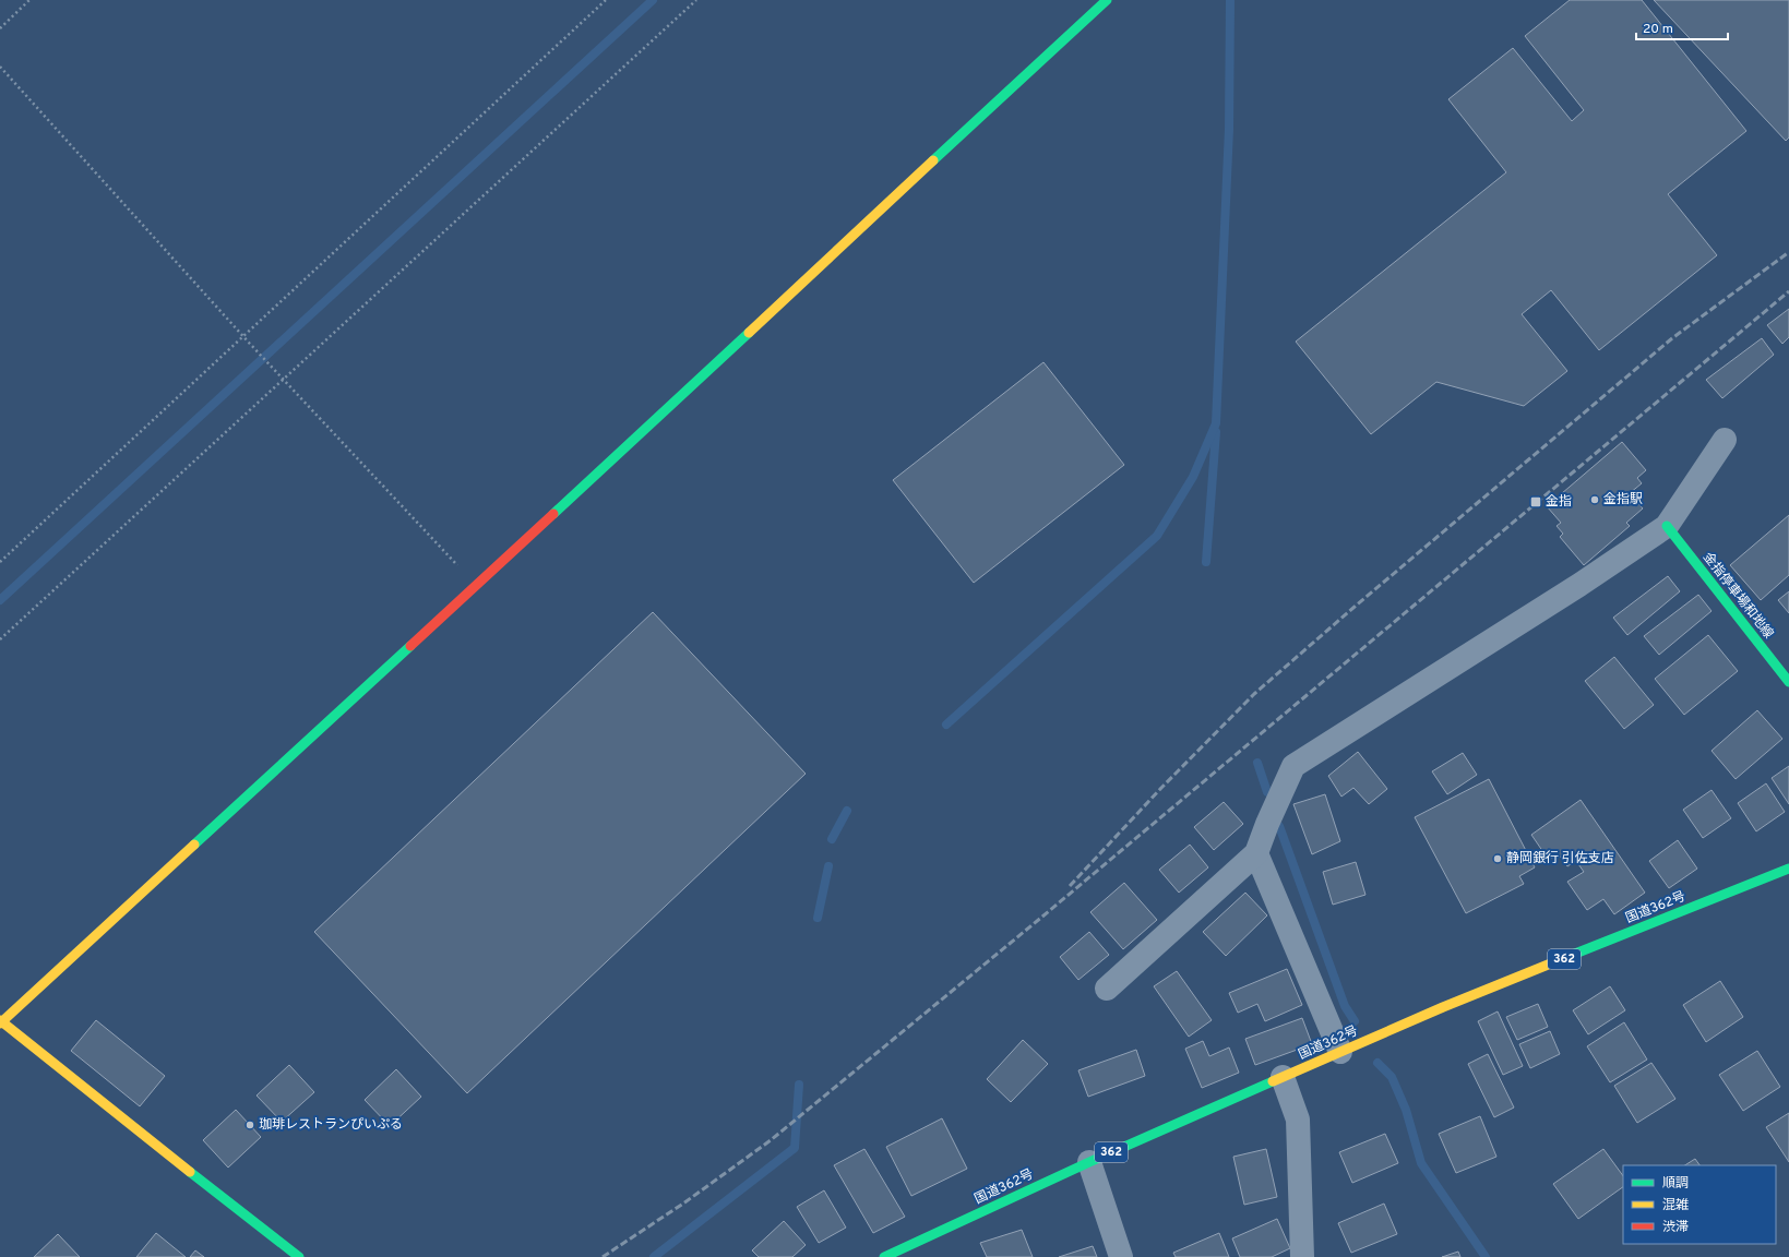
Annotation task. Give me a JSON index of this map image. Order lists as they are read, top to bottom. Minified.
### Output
{"streets":{"main road":["金指停車場和地線","国道362号","362"]},"places":{"other":["金指駅","静岡銀行 引佐支店","珈琲レストランぴいぷる"],"transit":["金指"]},"legend":["順調","混雑","渋滞"],"scale_bar":"20 m"}
